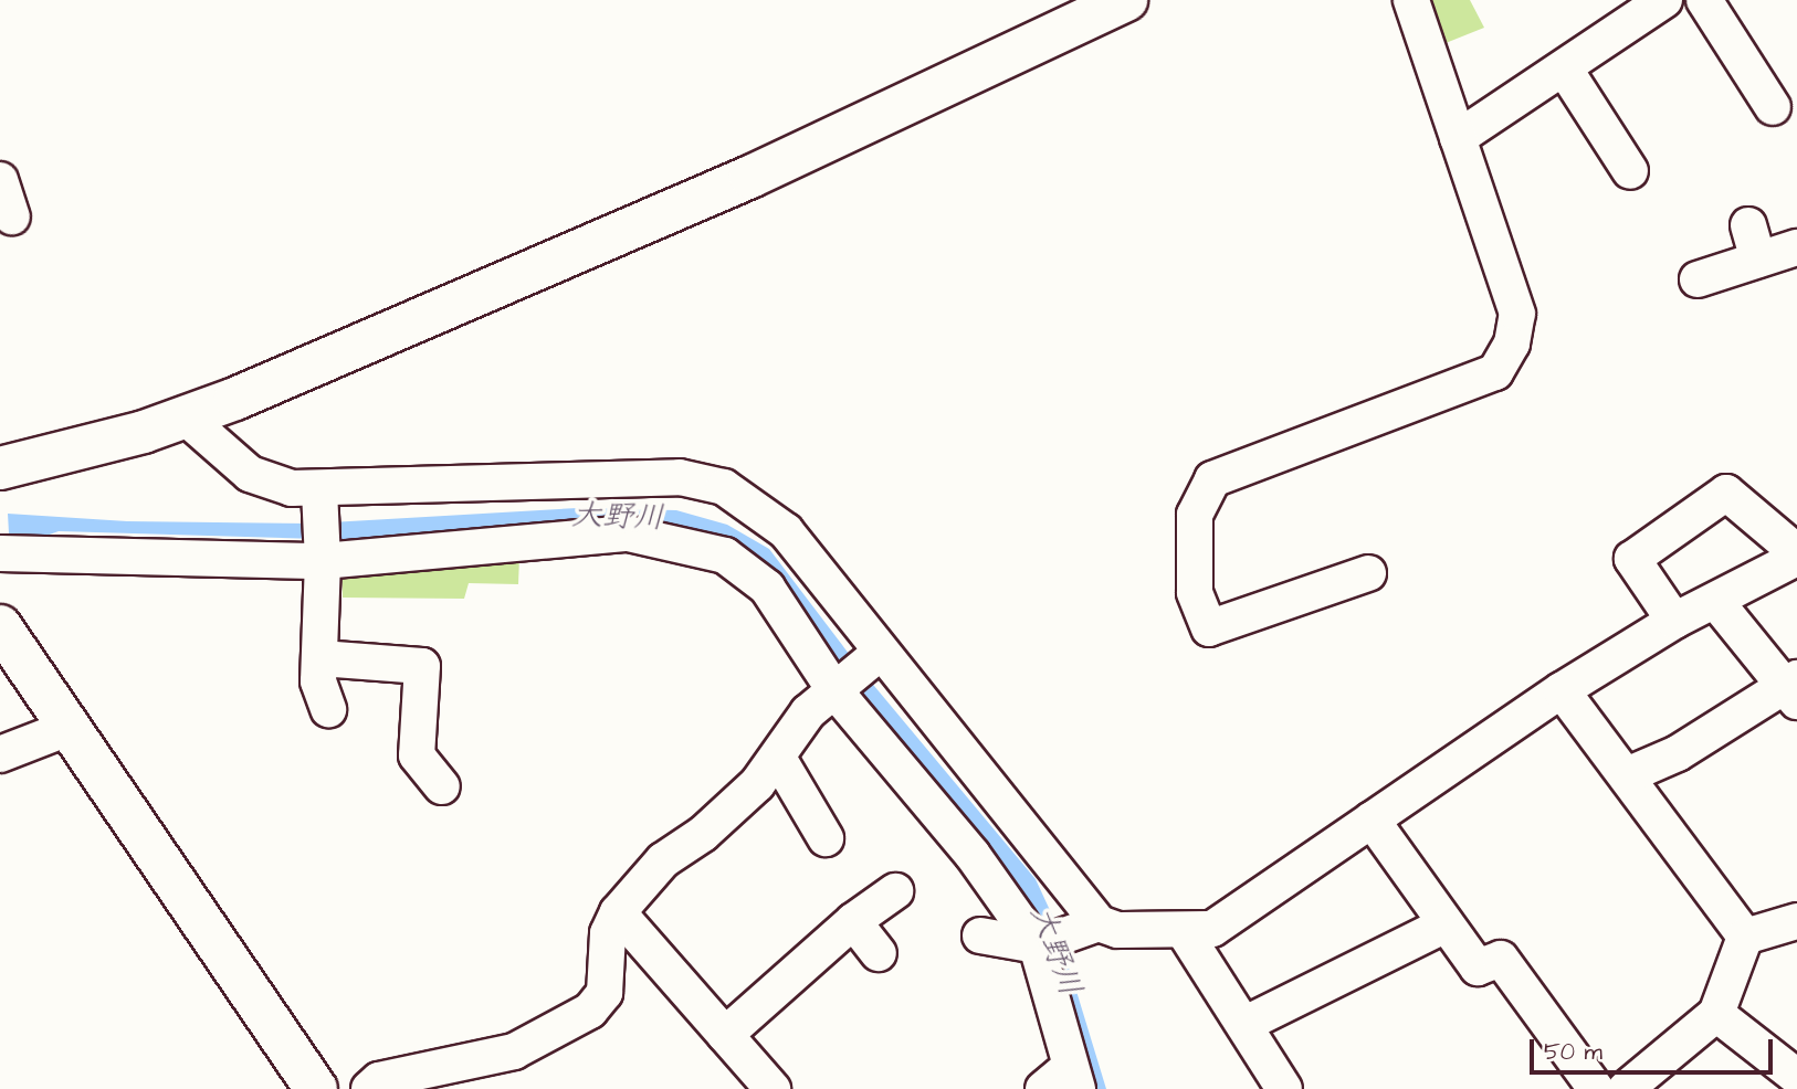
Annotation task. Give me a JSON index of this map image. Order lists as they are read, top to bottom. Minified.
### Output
{"water":["大野川"],"scale_bar":"50 m"}
